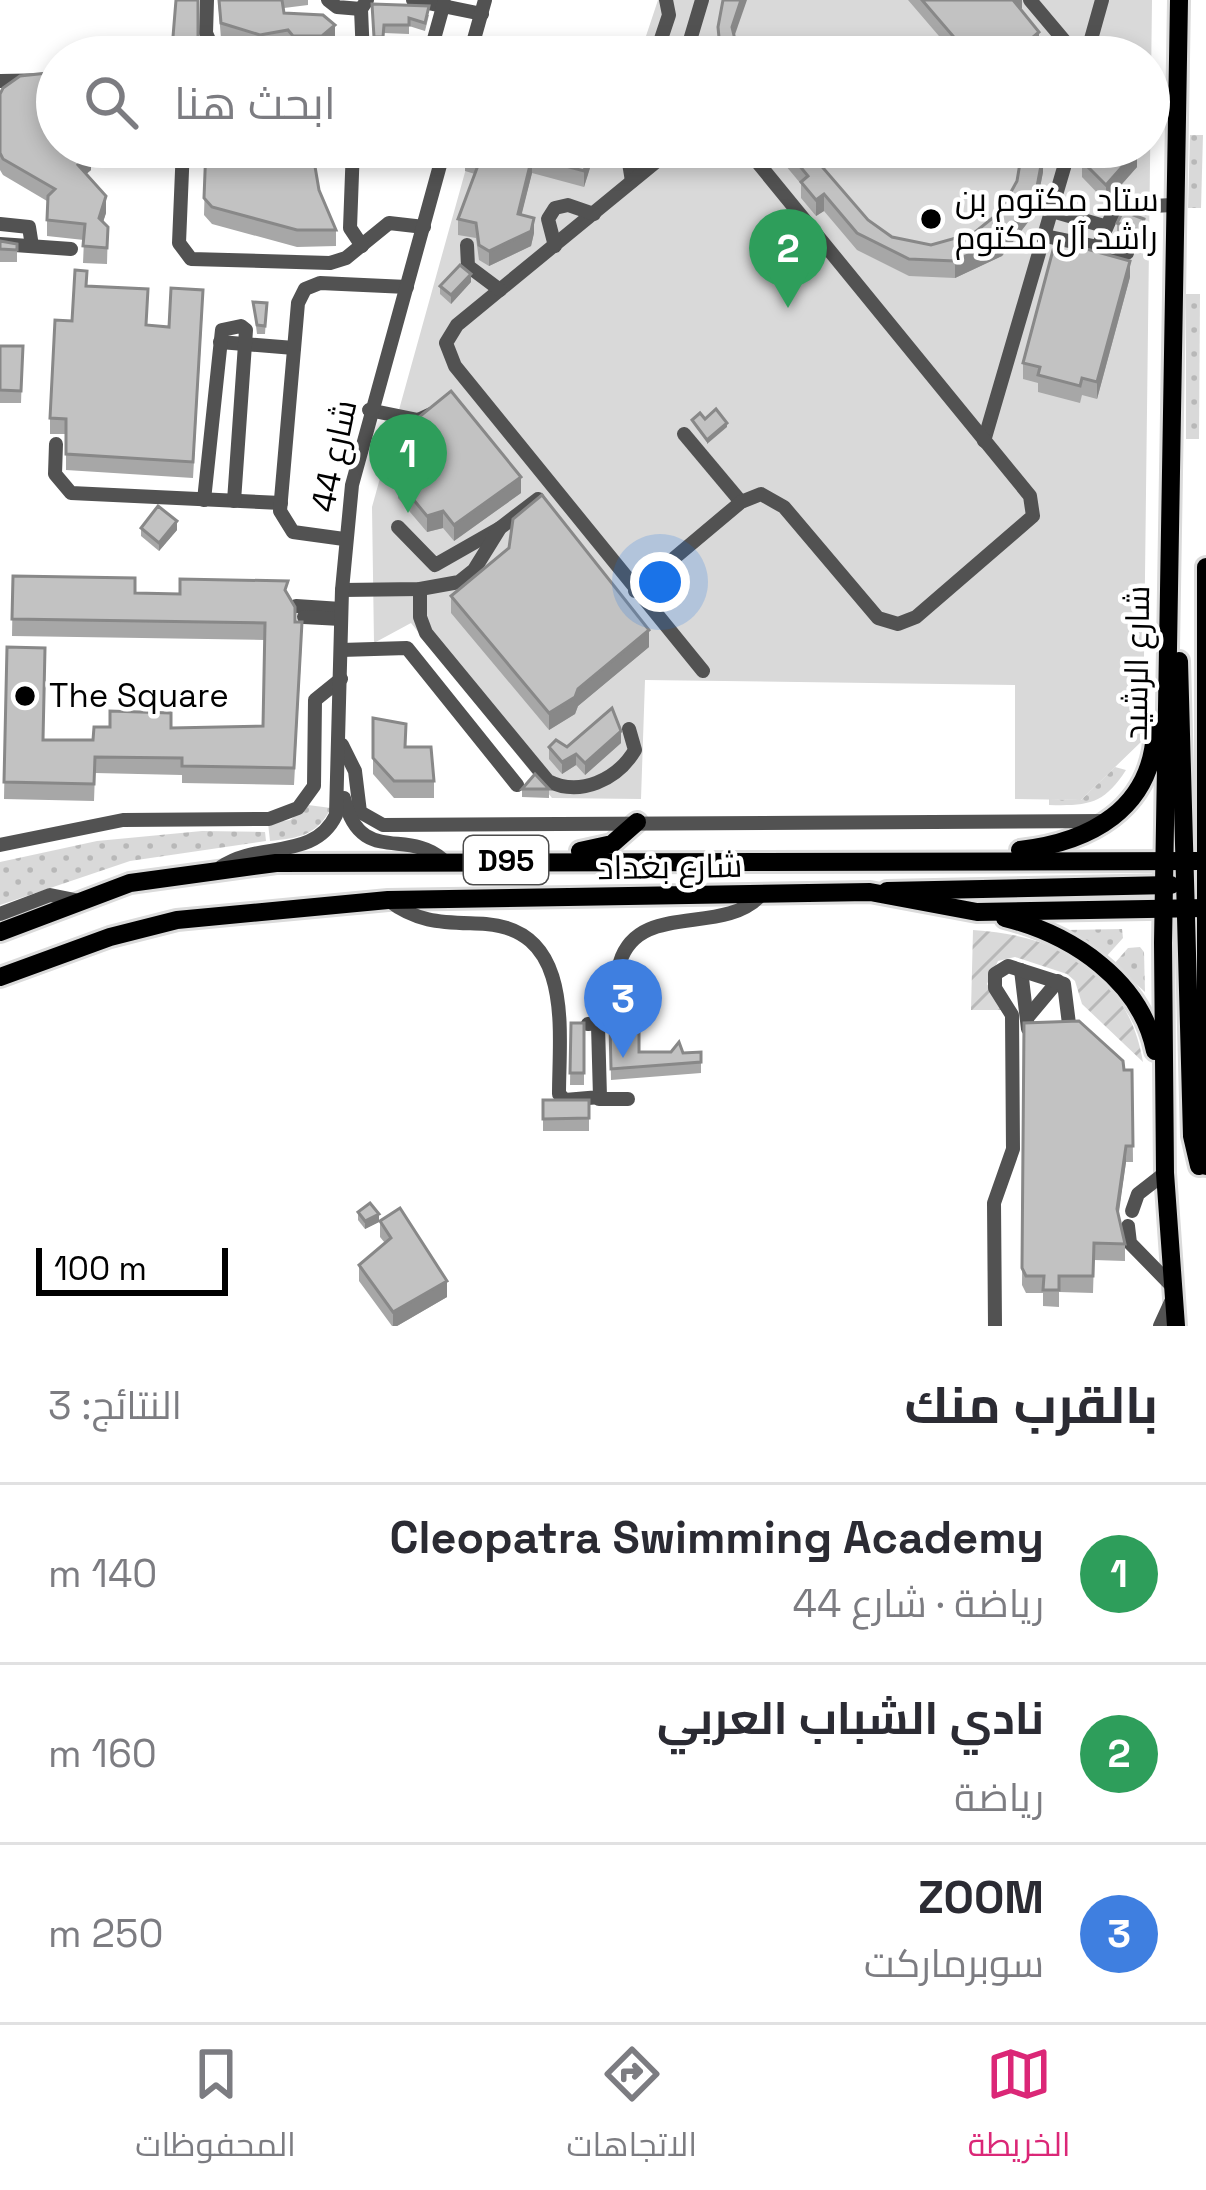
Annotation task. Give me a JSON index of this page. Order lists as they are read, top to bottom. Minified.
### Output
{"streets":{"main road":["شارع الرشيد","D95","شارع بغداد"],"street":["شارع 44"]},"crossings":[["شارع 44","شارع بغداد"],["شارع الرشيد","شارع بغداد"]],"places":["ستاد مكتوم بن راشد آل مكتوم","The Square"],"scale_bar":"100 m","page":{"search":"ابحث هنا","pins":["2","1","3"],"scale":"100 m","heading":["بالقرب منك","النتائج: 3"],"list":[{"mark":"1","name":"Cleopatra Swimming Academy","note":"رياضة · شارع 44","value":"140 m"},{"mark":"2","name":"نادي الشباب العربي","note":"رياضة","value":"160 m"},{"mark":"3","name":"ZOOM","note":"سوبرماركت","value":"250 m"}],"nav":["الخريطة","الاتجاهات","المحفوظات"]}}
